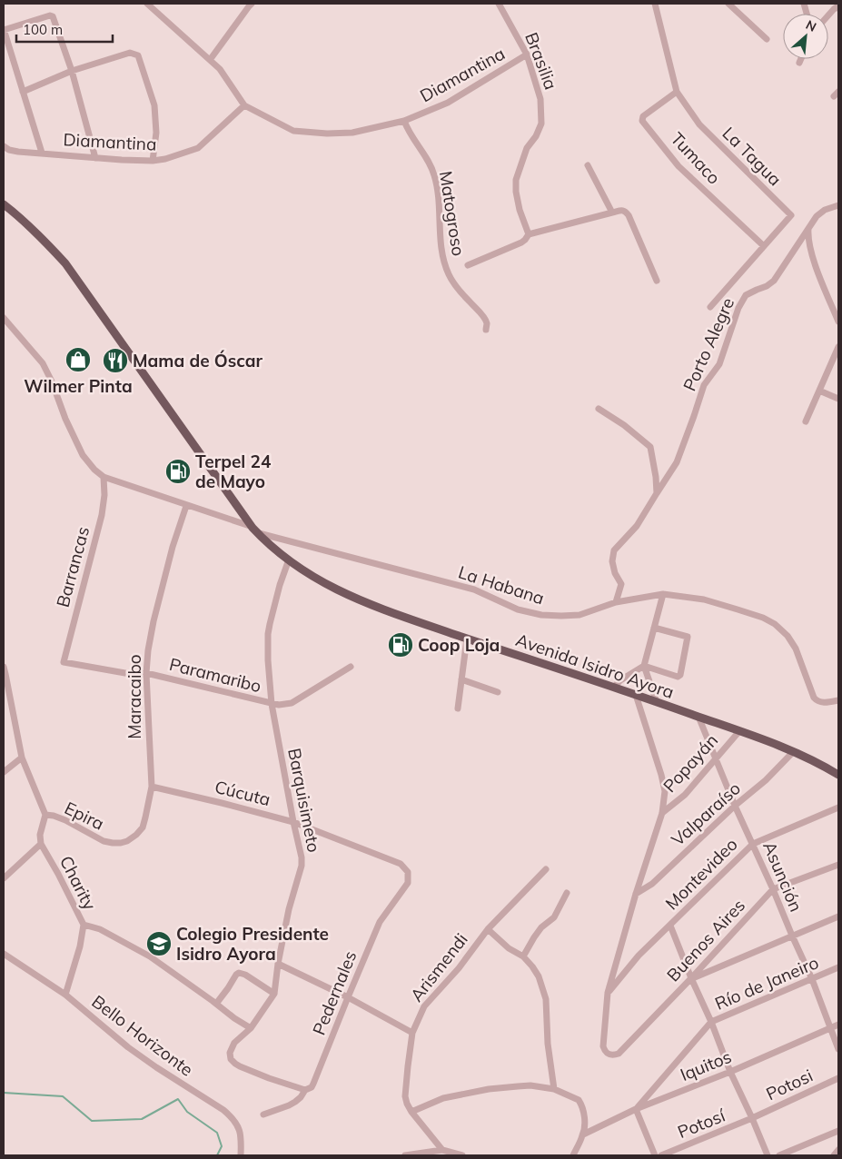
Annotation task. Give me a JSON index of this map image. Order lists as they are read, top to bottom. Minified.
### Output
{"streets":{"main road":["Avenida Isidro Ayora"],"street":["Brasilia","Diamantina","La Tagua","Tumaco","Matogroso","Porto Alegre","Barrancas","La Habana","Paramaribo","Maracaibo","Popayán","Cúcuta","Barquisimeto","Valparaíso","Epira","Montevideo","Asunción","Charity","Buenos Aires","Arismendi","Río de Janeiro","Pedernales","Bello Horizonte","Iquitos","Potosi","Potosí"]},"crossings":[["Brasilia","Diamantina"],["Diamantina","Matogroso"],["La Tagua","Tumaco"],["Barrancas","La Habana"],["Barrancas","Paramaribo"],["La Habana","Avenida Isidro Ayora"],["La Habana","Maracaibo"],["Avenida Isidro Ayora","Popayán"],["Avenida Isidro Ayora","Barquisimeto"],["Avenida Isidro Ayora","Valparaíso"],["Avenida Isidro Ayora","Asunción"],["Paramaribo","Maracaibo"],["Paramaribo","Barquisimeto"],["Maracaibo","Cúcuta"],["Maracaibo","Epira"],["Popayán","Asunción"],["Cúcuta","Barquisimeto"],["Cúcuta","Pedernales"],["Barquisimeto","Charity"],["Barquisimeto","Pedernales"],["Valparaíso","Asunción"],["Epira","Charity"],["Montevideo","Asunción"],["Montevideo","Buenos Aires"],["Asunción","Buenos Aires"],["Asunción","Río de Janeiro"],["Asunción","Iquitos"],["Río de Janeiro","Iquitos"],["Potosi","Potosí"]],"places":{"shop":["Wilmer Pinta"],"restaurant":["Mama de Óscar"],"fuel station":["Terpel 24 de Mayo","Coop Loja"],"school or university":["Colegio Presidente Isidro Ayora"]},"scale_bar":"100 m","north":"top right"}
